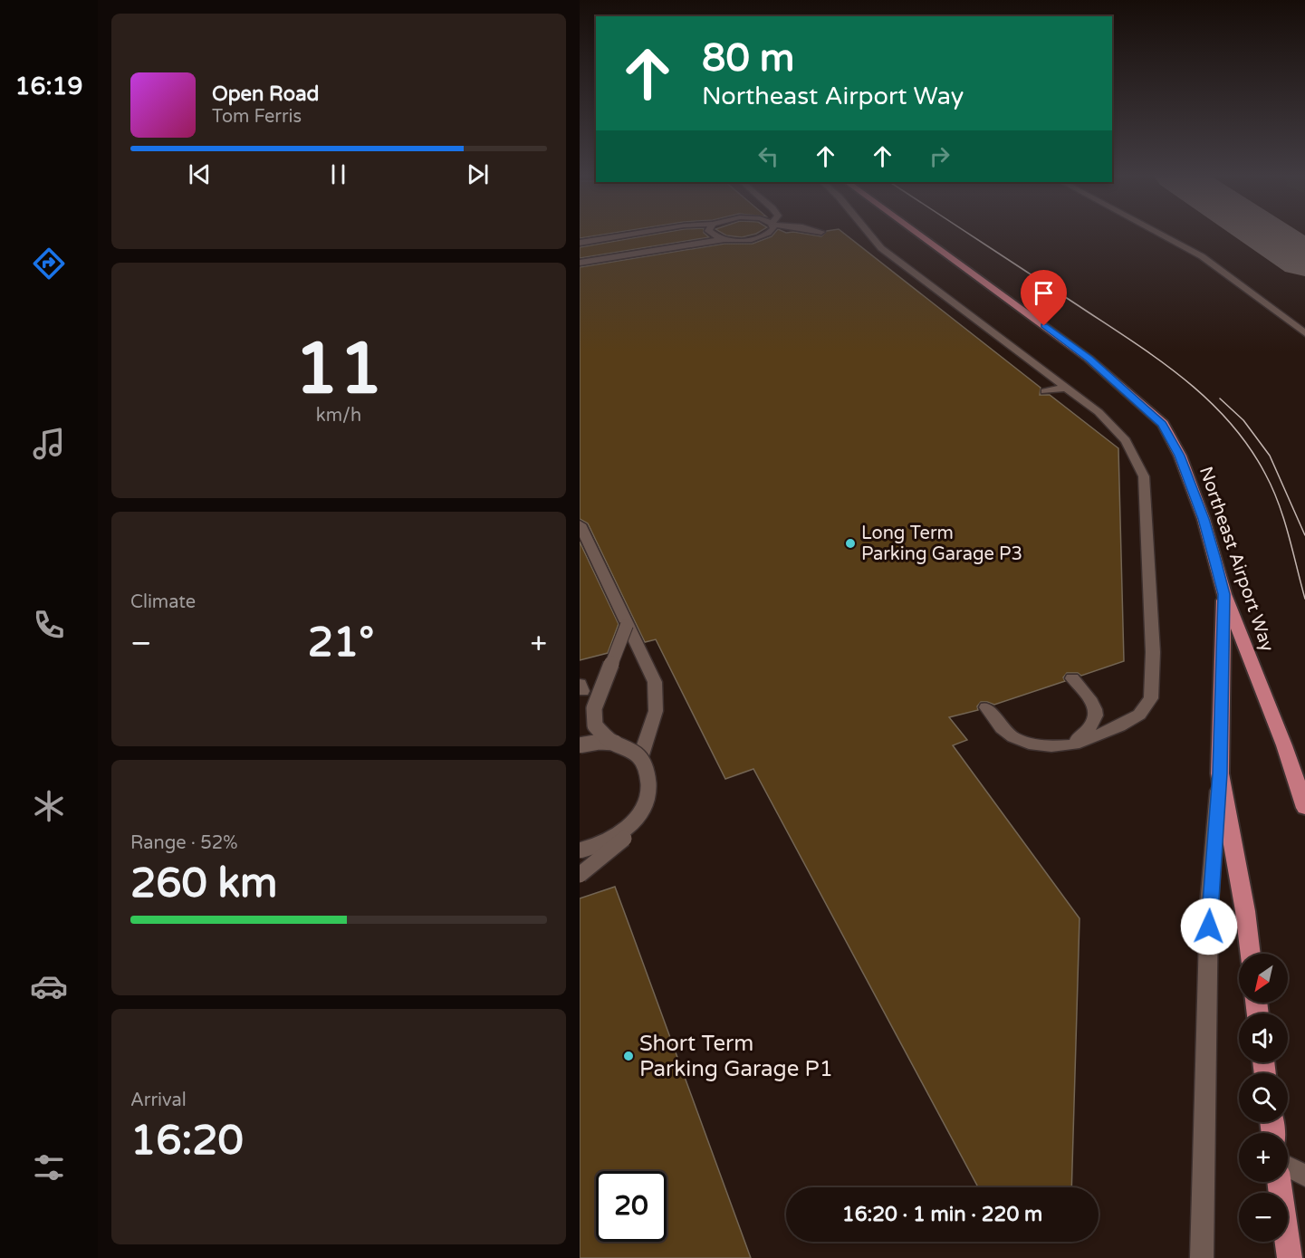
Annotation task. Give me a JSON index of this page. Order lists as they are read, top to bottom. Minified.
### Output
{"streets":{"main road":["Northeast Airport Way"]},"places":["Long Term Parking Garage P3","Short Term Parking Garage P1"],"north":"bottom left","page":{"tabs":"16:19","turn":["80 m","Northeast Airport Way"],"song":["Open Road","Tom Ferris"],"tile":[["11","km/h"],"Climate",["Range · 52%","260 km"],["Arrival","16:20"]],"heat":["−","21°","+"],"map_buttons":["+","−"],"limit":"20","trip":"16:20 · 1 min · 220 m"}}
